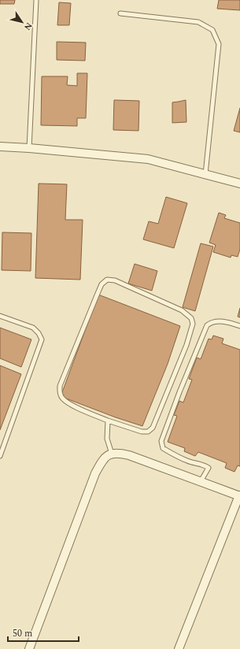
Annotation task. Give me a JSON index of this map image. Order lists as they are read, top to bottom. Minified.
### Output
{"scale_bar":"50 m","north":"bottom right"}
